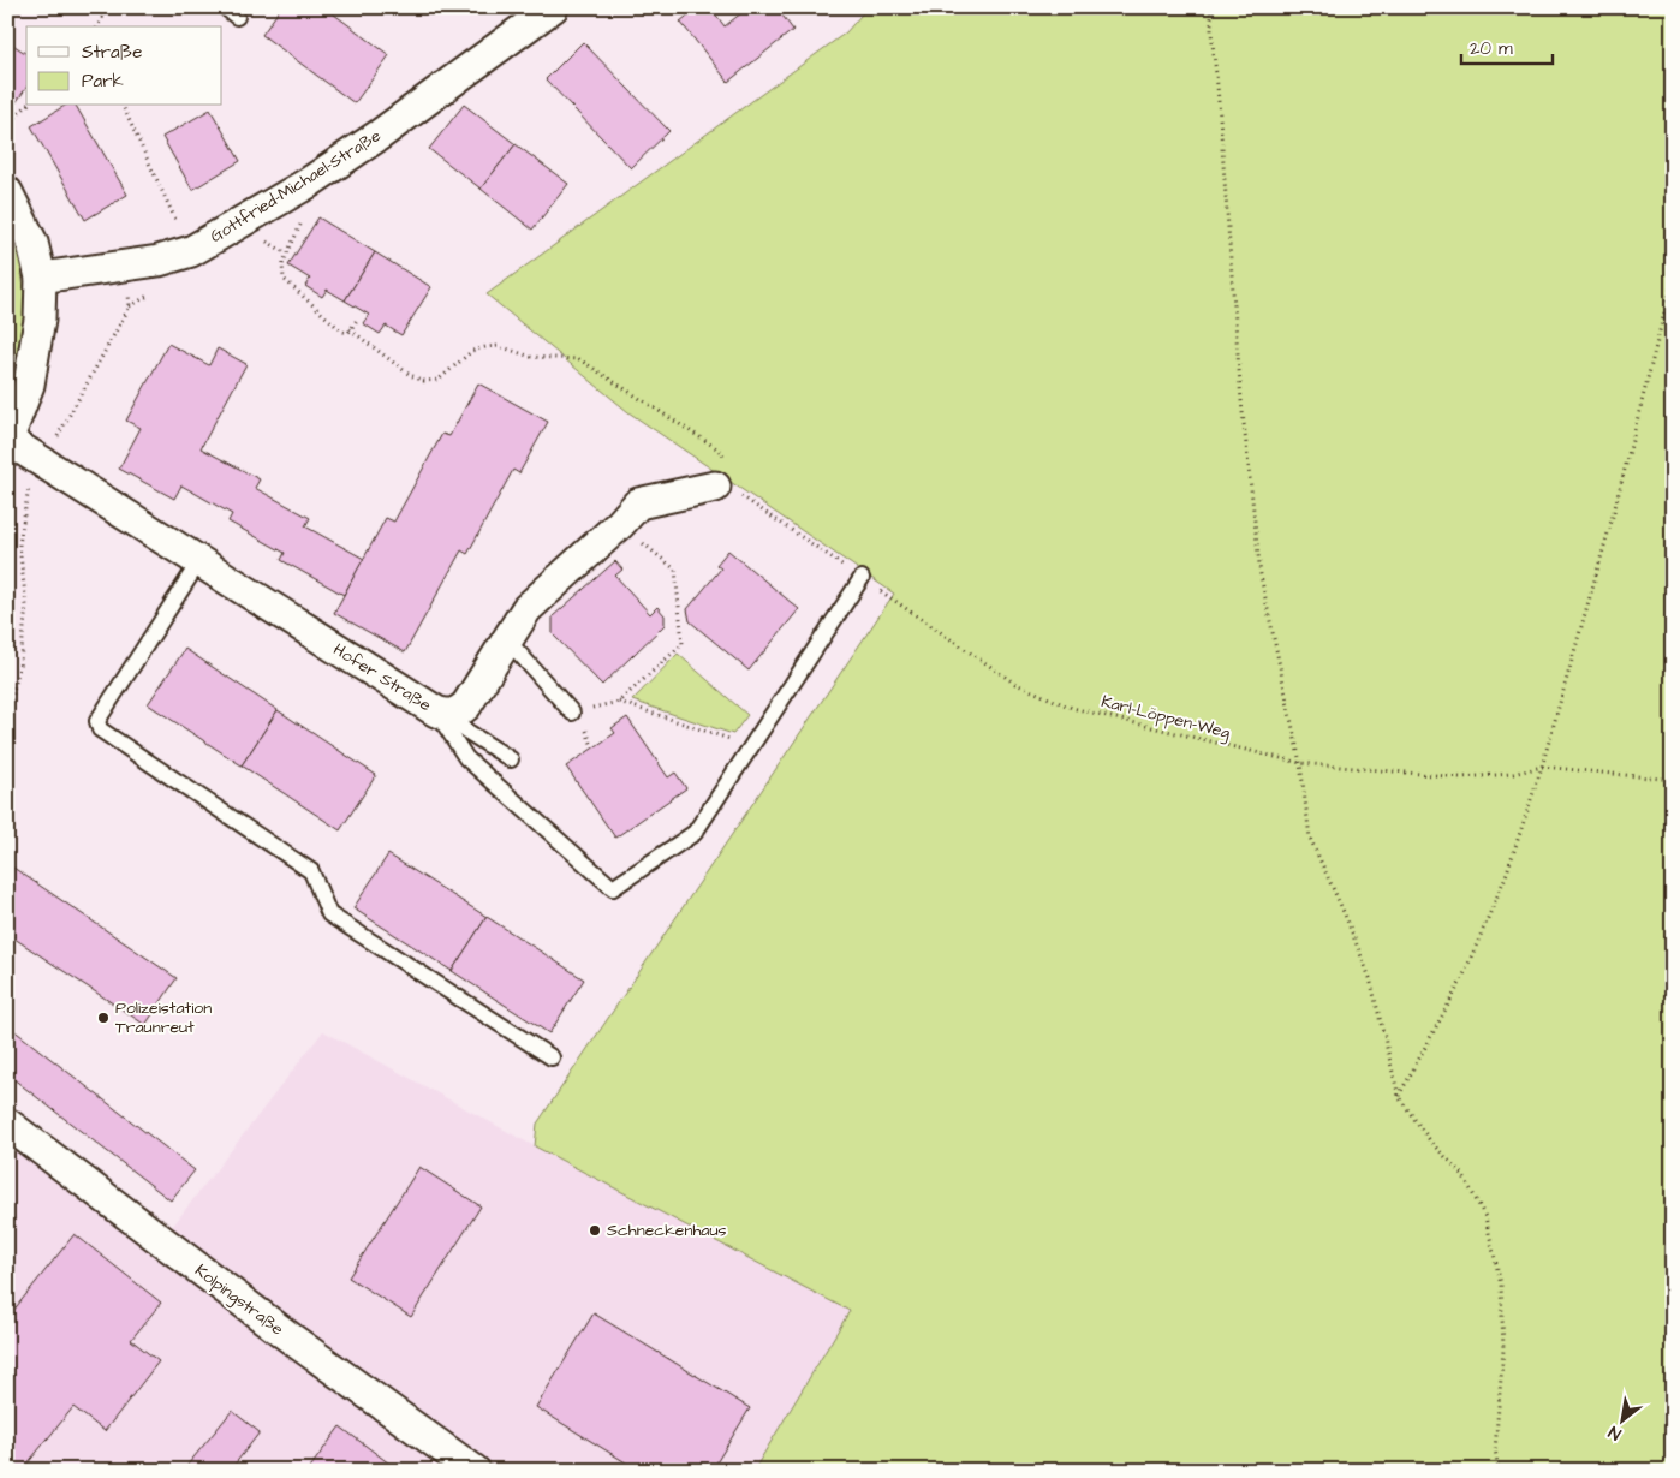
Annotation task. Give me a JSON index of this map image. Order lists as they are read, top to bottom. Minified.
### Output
{"streets":{"street":["Gottfried-Michael-Straße","Hofer Straße","Kolpingstraße"],"path":["Karl-Löppen-Weg"]},"crossings":[["Gottfried-Michael-Straße","Hofer Straße"],["Hofer Straße","Karl-Löppen-Weg"]],"places":["Polizeistation Traunreut","Schneckenhaus"],"legend":["Straße","Park"],"scale_bar":"20 m","north":"bottom left"}
